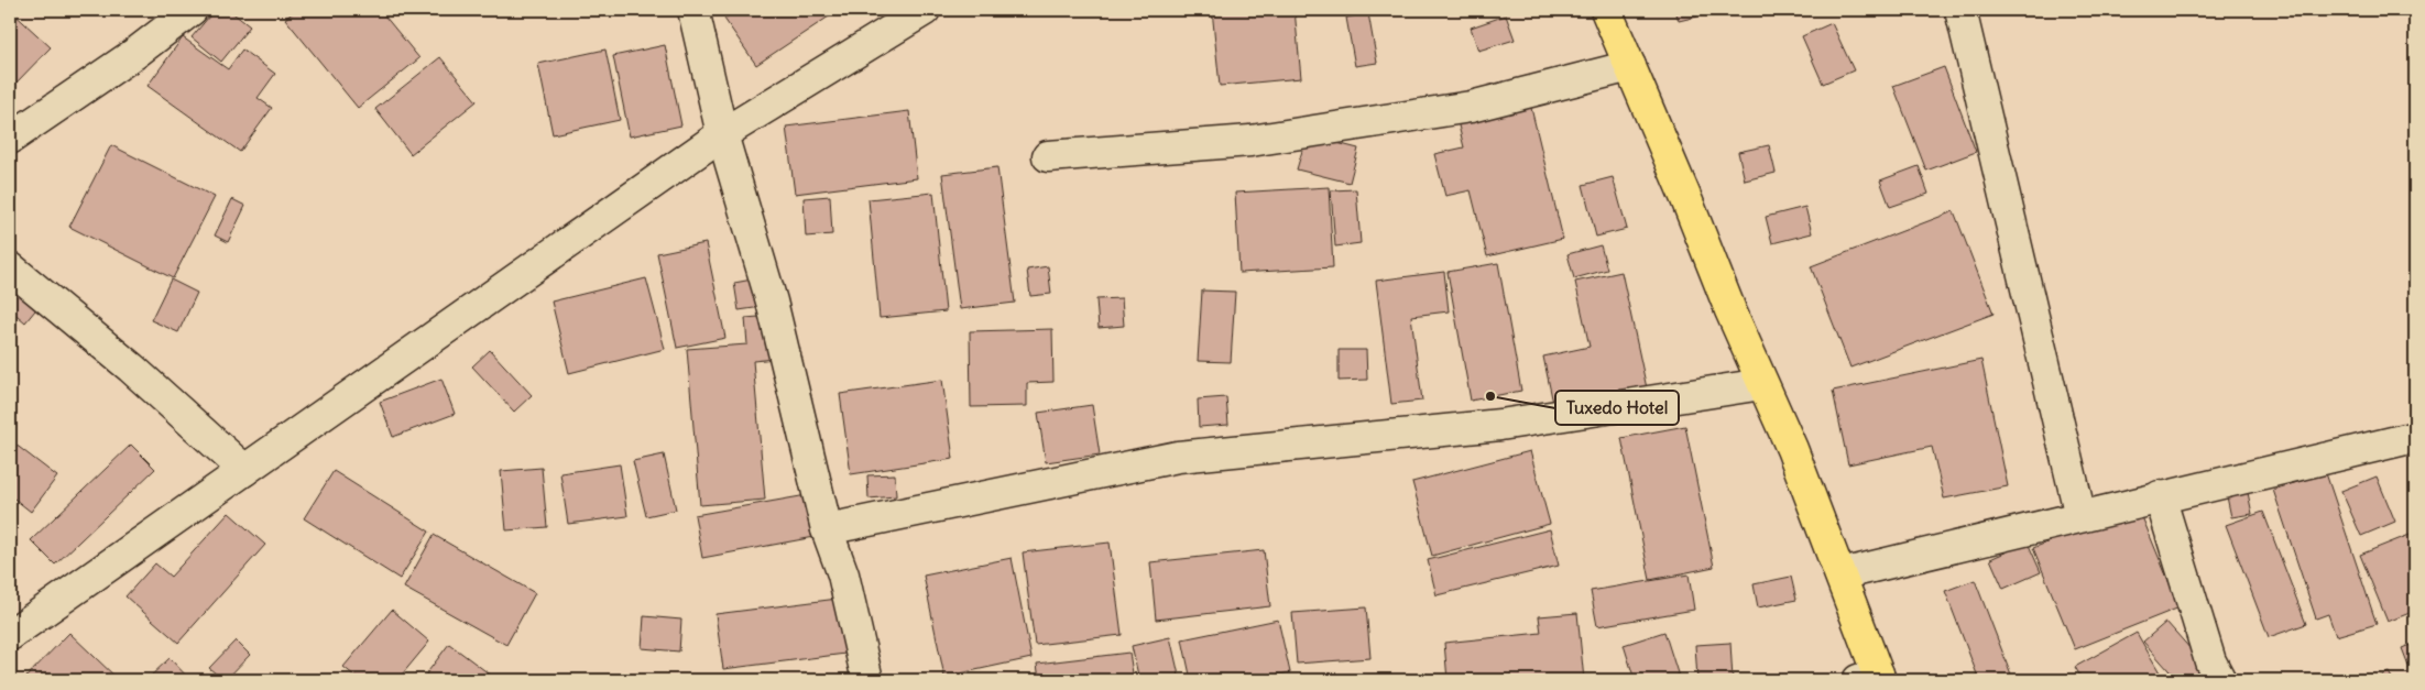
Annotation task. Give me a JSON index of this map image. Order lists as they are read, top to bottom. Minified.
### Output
{"places":["Tuxedo Hotel"]}
